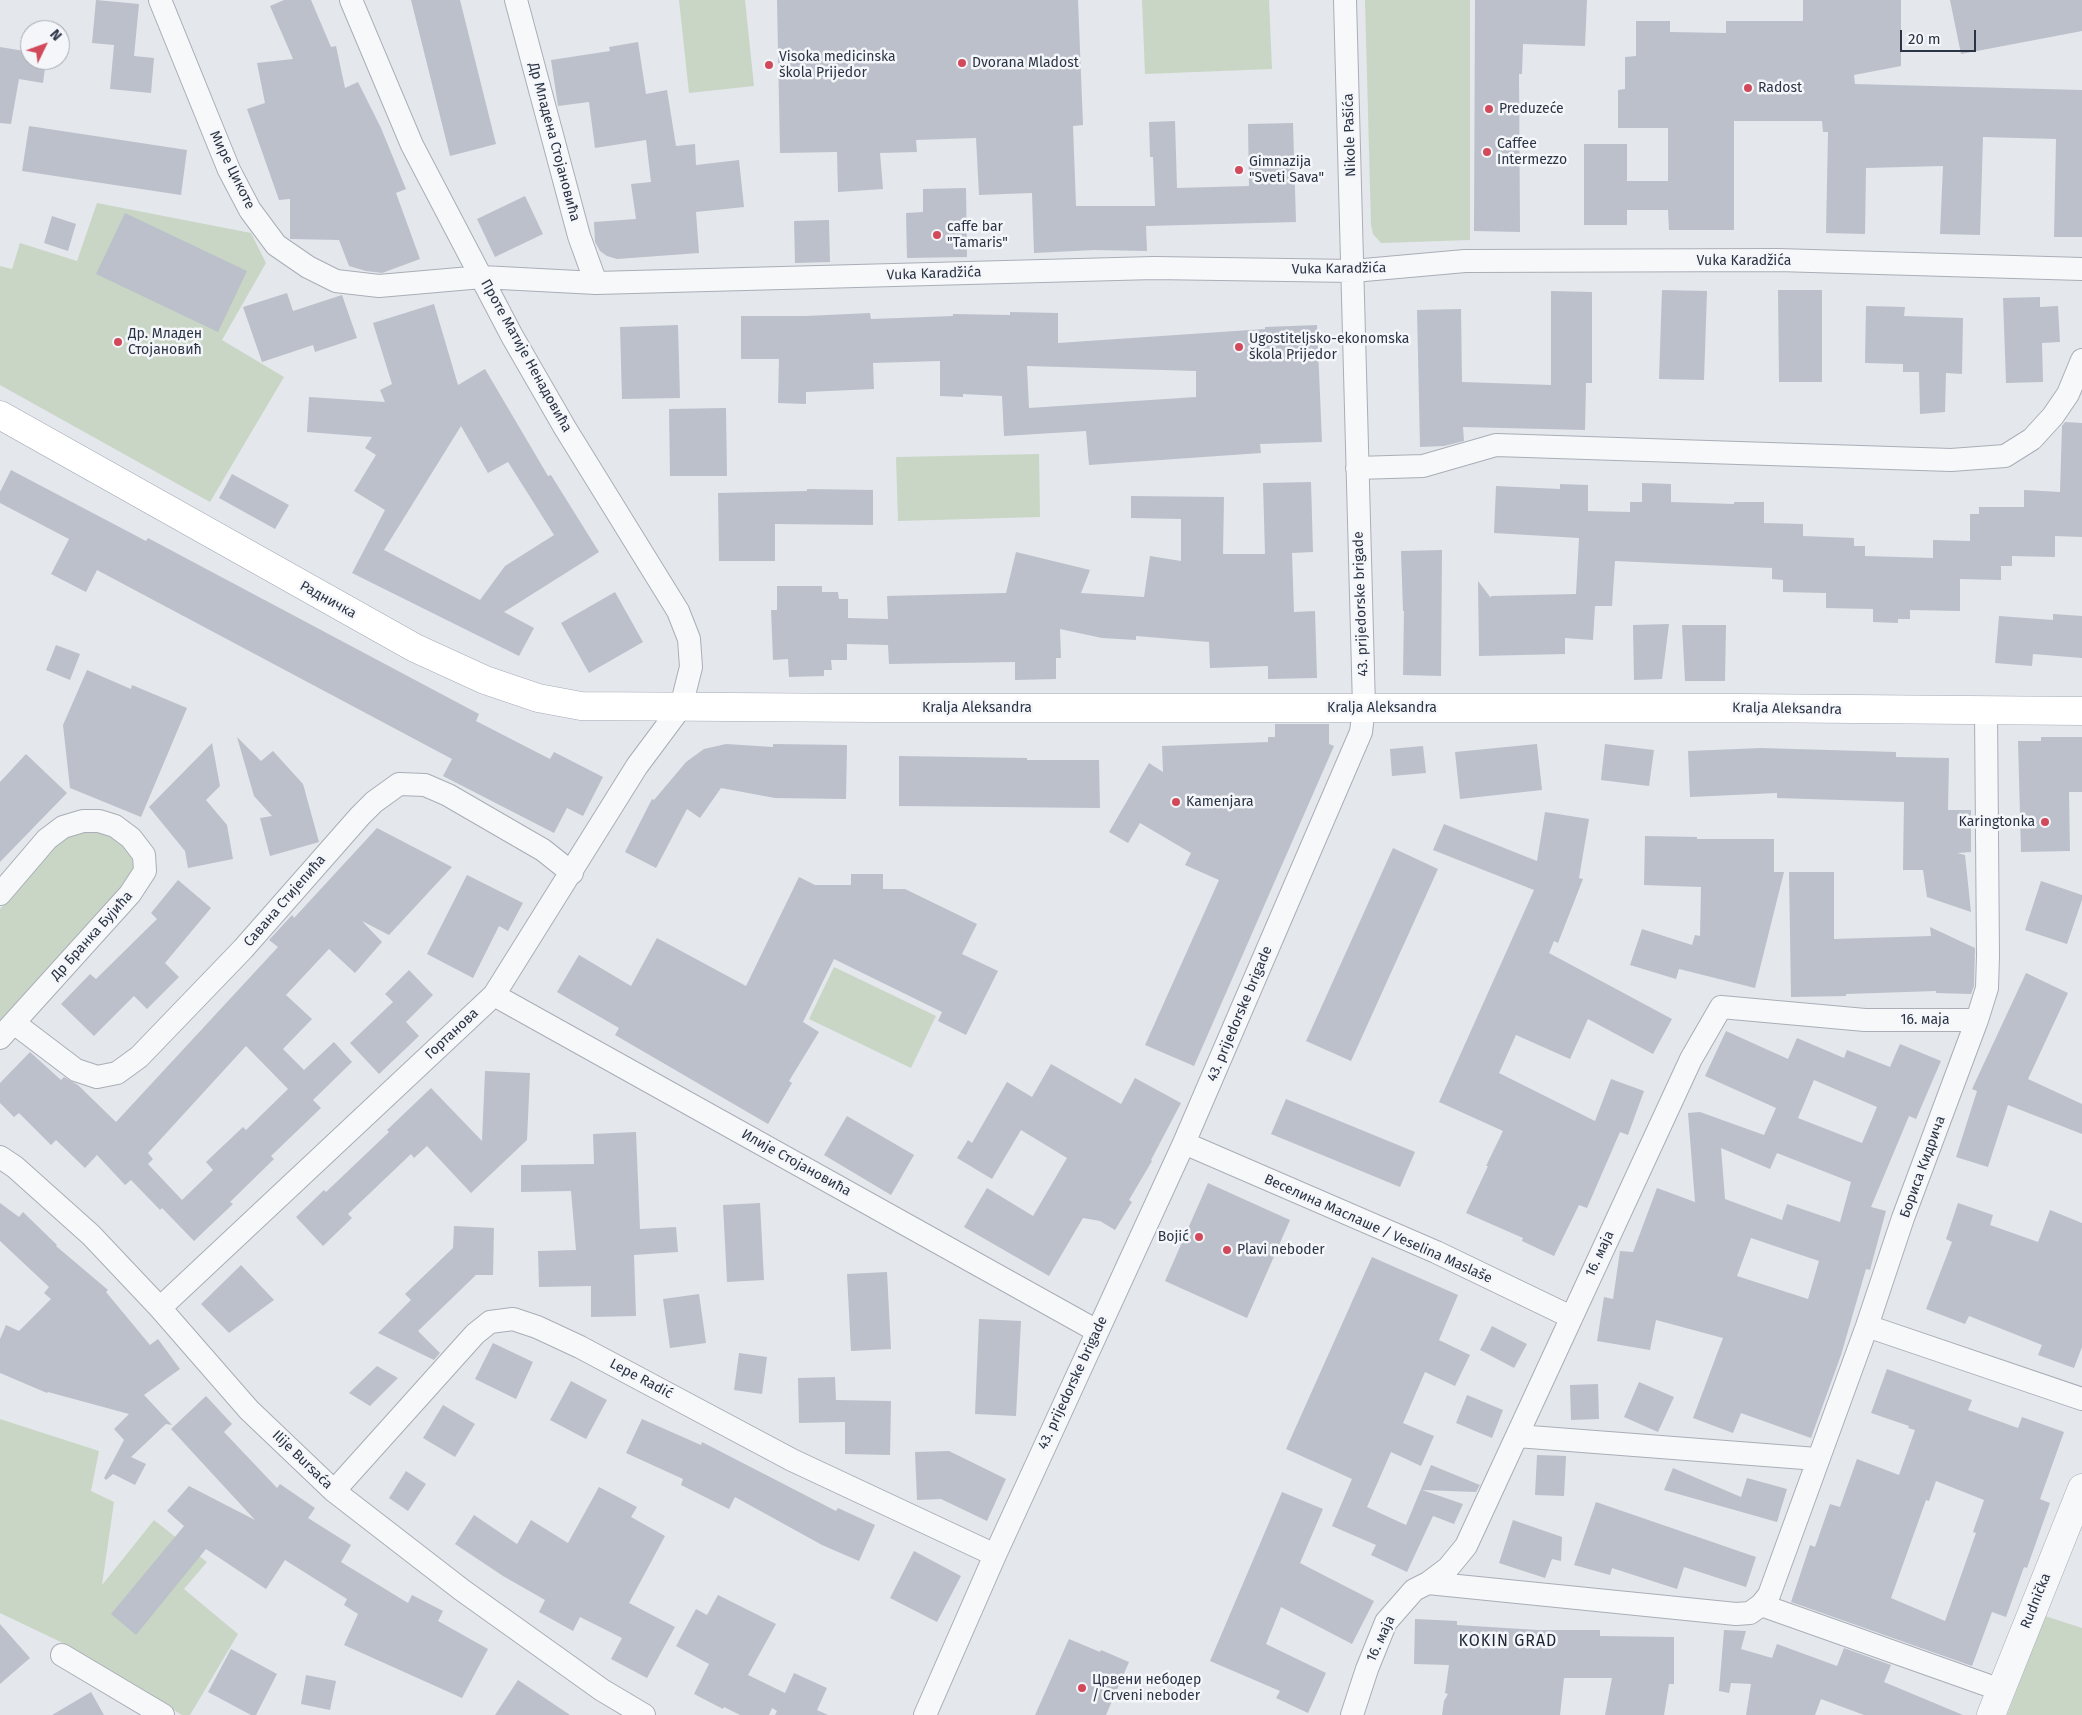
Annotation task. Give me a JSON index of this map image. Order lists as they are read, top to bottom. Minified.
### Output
{"streets":{"main road":["Радничка","Kralja Aleksandra"],"street":["Nikole Pašića","Др Младена Стојановића","Мире Цикоте","Vuka Karadžića","Проте Матије Ненадовића","43. prijedorske brigade","Савана Стијепића","Др Бранка Бујића","16. маја","Гортанова","Илије Стојановића","Бориса Kидрича","Веселина Маслаше / Veselina Maslaše","Lepe Radić","Ilije Bursaća","Rudnička"]},"crossings":[["Nikole Pašića","Vuka Karadžića"],["Nikole Pašića","43. prijedorske brigade"],["Др Младена Стојановића","Мире Цикоте"],["Др Младена Стојановића","Vuka Karadžića"],["Мире Цикоте","Vuka Karadžića"],["Мире Цикоте","Проте Матије Ненадовића"],["Vuka Karadžića","43. prijedorske brigade"],["Проте Матије Ненадовића","Радничка"],["Проте Матије Ненадовића","Kralja Aleksandra"],["Проте Матије Ненадовића","Гортанова"],["Радничка","Kralja Aleksandra"],["Радничка","Гортанова"],["43. prijedorske brigade","Kralja Aleksandra"],["43. prijedorske brigade","Илије Стојановића"],["43. prijedorske brigade","Веселина Маслаше / Veselina Maslaše"],["43. prijedorske brigade","Lepe Radić"],["Kralja Aleksandra","Гортанова"],["Kralja Aleksandra","Бориса Kидрича"],["Савана Стијепића","Др Бранка Бујића"],["Савана Стијепића","Гортанова"],["16. маја","Бориса Kидрича"],["16. маја","Веселина Маслаше / Veselina Maslaše"],["Гортанова","Илије Стојановића"],["Гортанова","Ilije Bursaća"],["Lepe Radić","Ilije Bursaća"]],"districts":["KOKIN GRAD"],"places":["Dvorana Mladost","Visoka medicinska škola Prijedor","Radost","Preduzeće","Caffee Intermezzo","Gimnazija \"Sveti Sava\"","caffe bar \"Tamaris\"","Др. Младен Стојановић","Ugostiteljsko-ekonomska škola Prijedor","Kamenjara","Karingtonka","Bojić","Plavi neboder","Црвени небодер / Crveni neboder"],"scale_bar":"20 m","north":"top right"}
